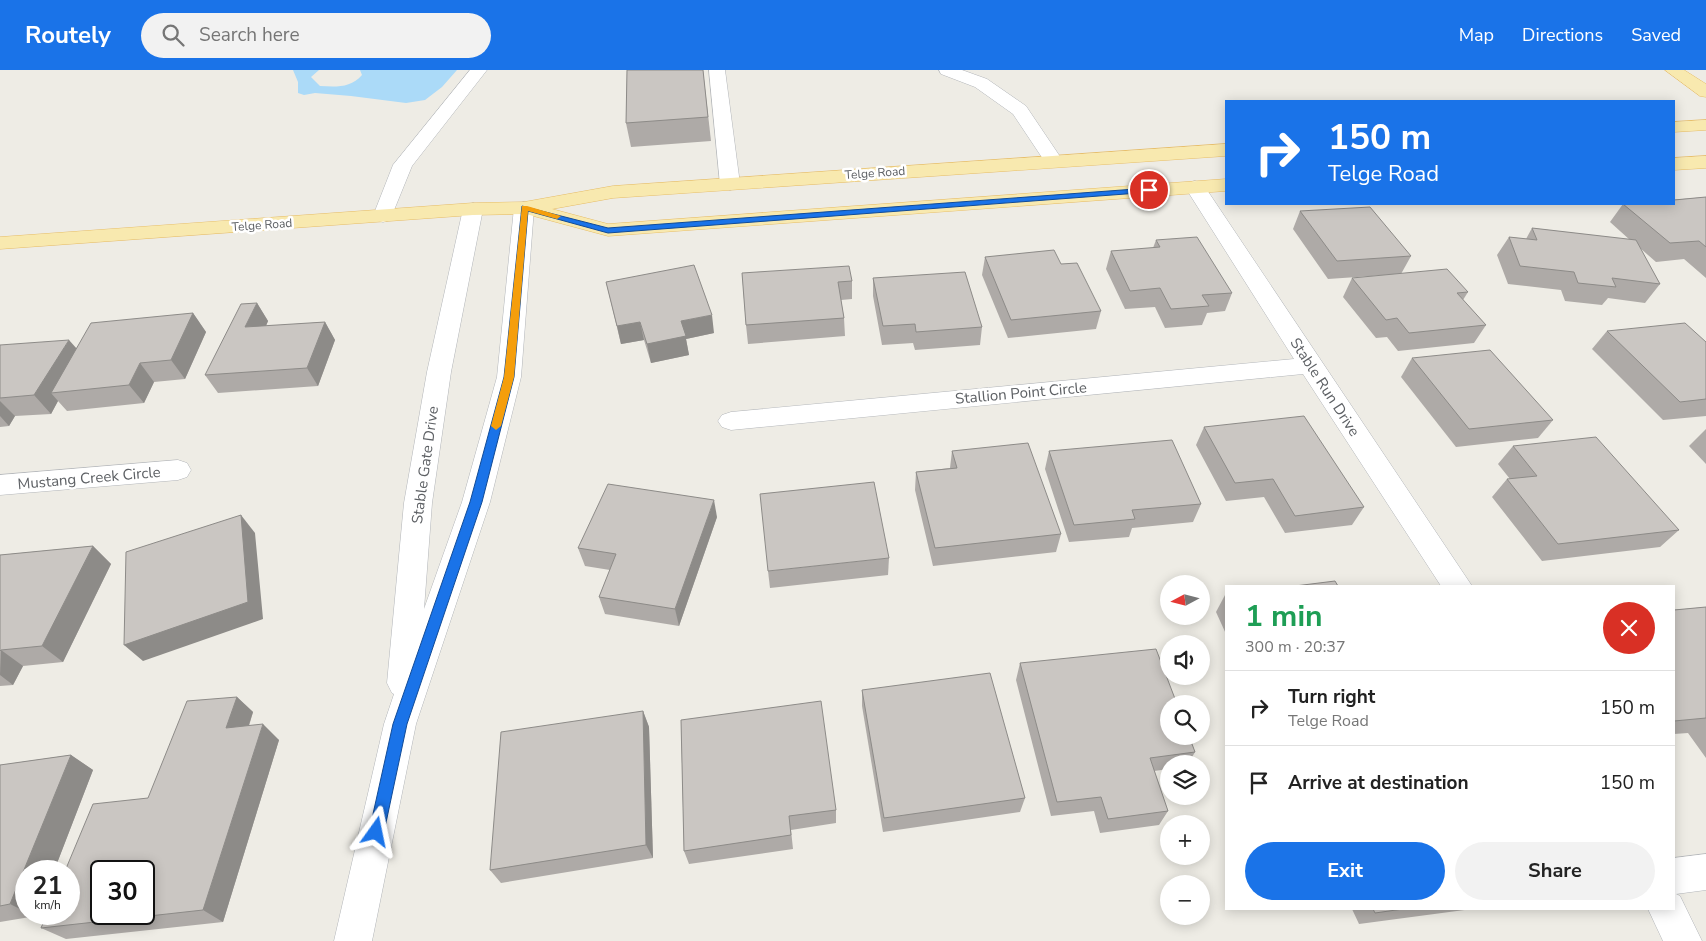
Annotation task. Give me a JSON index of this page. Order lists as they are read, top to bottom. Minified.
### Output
{"streets":{"main road":["Telge Road"],"street":["Stable Run Drive","Stallion Point Circle","Stable Gate Drive","Mustang Creek Circle"]},"crossings":[["Telge Road","Stable Run Drive"],["Telge Road","Stable Gate Drive"],["Stable Run Drive","Stallion Point Circle"]],"north":"left","page":{"header":"Routely","search":"Search here","nav":["Map","Directions","Saved"],"turn":["150 m","Telge Road"],"map_buttons":["+","−"],"heading":["1 min","300 m · 20:37"],"list":[{"name":"Turn right","note":"Telge Road","value":"150 m"},{"name":"Arrive at destination","value":"150 m"}],"buttons":["Exit","Share"],"speed":"21 km/h","limit":"30"}}
